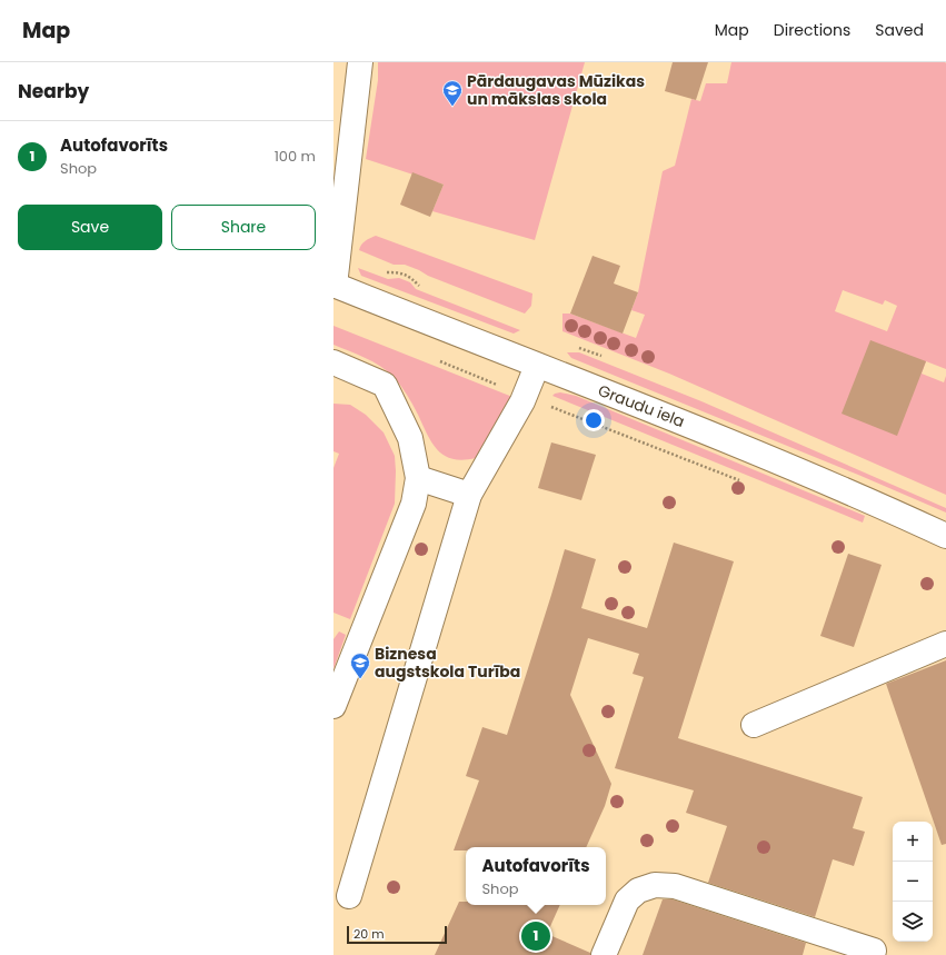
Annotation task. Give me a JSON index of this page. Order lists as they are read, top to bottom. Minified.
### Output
{"streets":{"main road":["Graudu iela"]},"places":{"school or university":["Pārdaugavas Mūzikas un mākslas skola","Biznesa augstskola Turība"]},"scale_bar":"20 m","page":{"header":"Map","nav":["Map","Directions","Saved"],"heading":"Nearby","list":[{"mark":"1","name":"Autofavorīts","note":"Shop","value":"100 m"}],"buttons":["Save","Share"],"map_buttons":["+","−"],"popup":["Autofavorīts","Shop"],"pins":"1","scale":"20 m"}}
